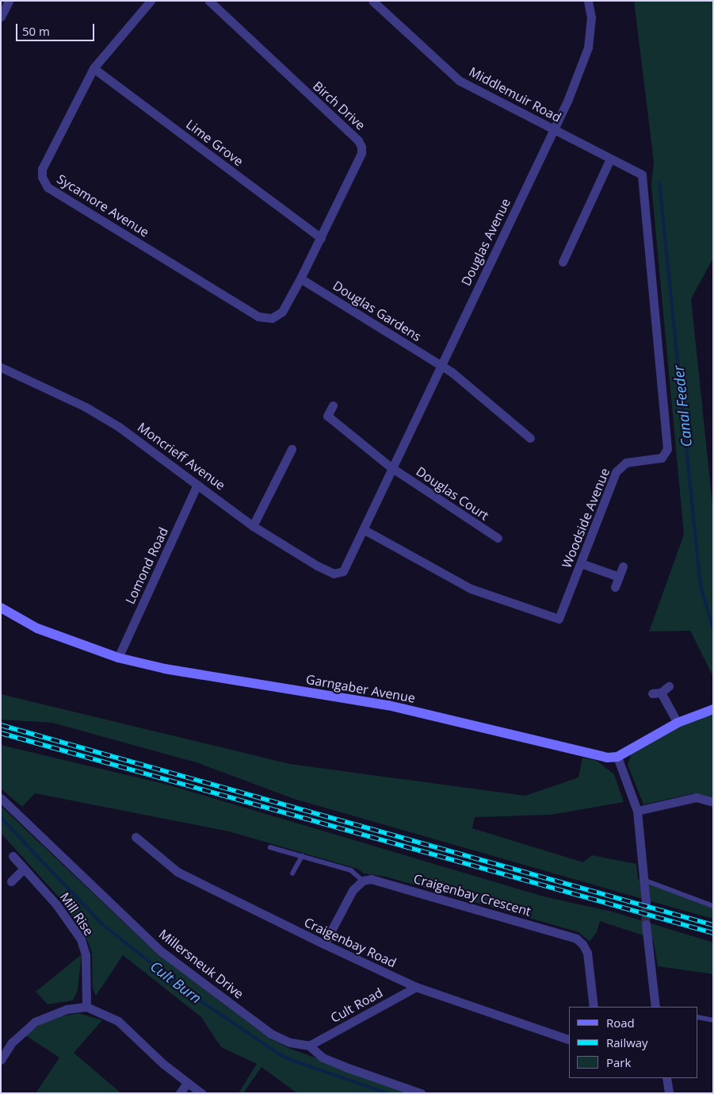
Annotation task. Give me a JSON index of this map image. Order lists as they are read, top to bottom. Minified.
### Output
{"streets":{"street":["Middlemuir Road","Birch Drive","Lime Grove","Sycamore Avenue","Douglas Avenue","Douglas Gardens","Moncrieff Avenue","Douglas Court","Woodside Avenue","Lomond Road","Garngaber Avenue","Craigenbay Crescent","Mill Rise","Craigenbay Road","Millersneuk Drive","Cult Road"]},"crossings":[["Middlemuir Road","Douglas Avenue"],["Middlemuir Road","Woodside Avenue"],["Birch Drive","Lime Grove"],["Birch Drive","Sycamore Avenue"],["Birch Drive","Douglas Gardens"],["Lime Grove","Sycamore Avenue"],["Sycamore Avenue","Douglas Gardens"],["Douglas Avenue","Douglas Gardens"],["Douglas Avenue","Moncrieff Avenue"],["Douglas Avenue","Douglas Court"],["Douglas Avenue","Woodside Avenue"],["Moncrieff Avenue","Lomond Road"],["Lomond Road","Garngaber Avenue"],["Craigenbay Road","Cult Road"],["Millersneuk Drive","Cult Road"]],"water":["Canal Feeder","Cult Burn"],"legend":["Road","Railway","Park"],"scale_bar":"50 m"}
